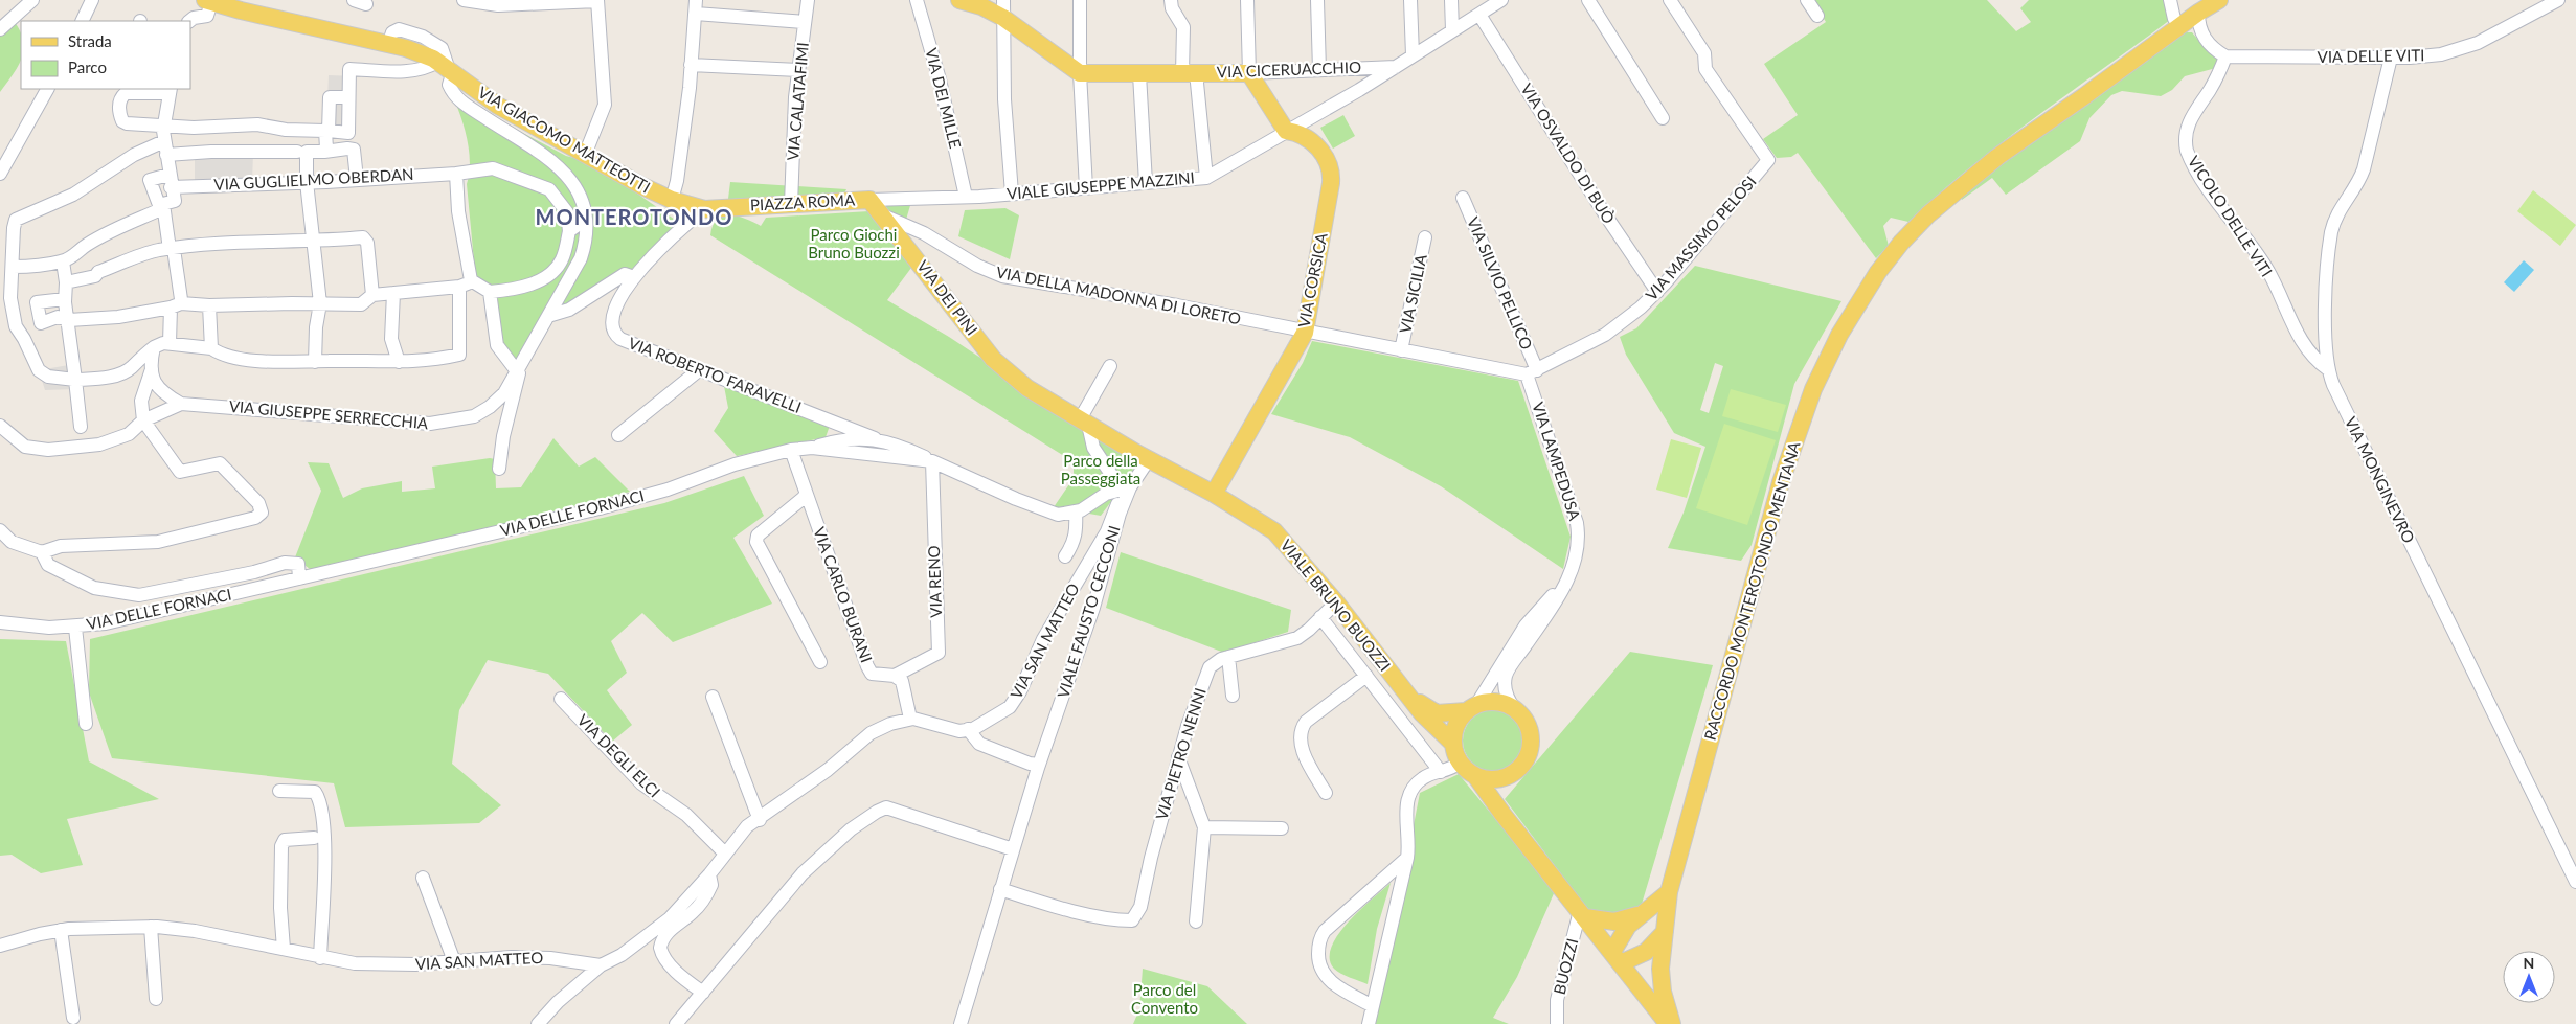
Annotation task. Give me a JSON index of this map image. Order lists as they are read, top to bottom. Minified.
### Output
{"streets":{"main road":["VIA CICERUACCHIO","VIA GIACOMO MATTEOTTI","PIAZZA ROMA","VIA CORSICA","VIA DEI PINI","RACCORDO MONTEROTONDO MENTANA","VIALE BRUNO BUOZZI"],"street":["VIA DELLE VITI","VIA DEI MILLE","VIA CALATAFIMI","VIA OSVALDO DI BUÒ","VIA GUGLIELMO OBERDAN","VIALE GIUSEPPE MAZZINI","VICOLO DELLE VITI","VIA MASSIMO PELOSI","VIA SILVIO PELLICO","VIA SICILIA","VIA DELLA MADONNA DI LORETO","VIA ROBERTO FARAVELLI","VIA GIUSEPPE SERRECCHIA","VIA LAMPEDUSA","VIA MONGINEVRO","VIA DELLE FORNACI","VIA RENO","VIA CARLO BURANI","VIALE FAUSTO CECCONI","VIA SAN MATTEO","VIA PIETRO NENNI","VIA DEGLI ELCI","BUOZZI"]},"crossings":[["VIA DELLE VITI","VICOLO DELLE VITI"],["VIA DELLE VITI","VIA MONGINEVRO"],["VIA CICERUACCHIO","VIALE GIUSEPPE MAZZINI"],["VIA DEI MILLE","VIALE GIUSEPPE MAZZINI"],["VIA CALATAFIMI","PIAZZA ROMA"],["VIA GIACOMO MATTEOTTI","PIAZZA ROMA"],["VIA GIACOMO MATTEOTTI","VIA GIUSEPPE SERRECCHIA"],["VIA OSVALDO DI BUÒ","VIALE GIUSEPPE MAZZINI"],["VIA OSVALDO DI BUÒ","VIA MASSIMO PELOSI"],["VIALE GIUSEPPE MAZZINI","PIAZZA ROMA"],["VIALE GIUSEPPE MAZZINI","VIA CORSICA"],["VIALE GIUSEPPE MAZZINI","VIA DEI PINI"],["PIAZZA ROMA","VIA DEI PINI"],["VICOLO DELLE VITI","VIA MONGINEVRO"],["VIA MASSIMO PELOSI","VIA SILVIO PELLICO"],["VIA MASSIMO PELOSI","VIA LAMPEDUSA"],["VIA CORSICA","VIA DELLA MADONNA DI LORETO"],["VIA CORSICA","VIALE BRUNO BUOZZI"],["VIA SILVIO PELLICO","VIA LAMPEDUSA"],["VIA DELLA MADONNA DI LORETO","VIA DEI PINI"],["VIA DEI PINI","VIALE BRUNO BUOZZI"],["VIA ROBERTO FARAVELLI","VIA DELLE FORNACI"],["VIA ROBERTO FARAVELLI","VIA RENO"],["VIA LAMPEDUSA","VIALE BRUNO BUOZZI"],["VIA DELLE FORNACI","VIA RENO"],["VIA DELLE FORNACI","VIA CARLO BURANI"],["VIA DELLE FORNACI","VIALE FAUSTO CECCONI"],["VIA RENO","VIA CARLO BURANI"],["VIALE BRUNO BUOZZI","VIALE FAUSTO CECCONI"],["VIALE BRUNO BUOZZI","VIA PIETRO NENNI"],["VIALE FAUSTO CECCONI","VIA SAN MATTEO"],["VIALE FAUSTO CECCONI","VIA PIETRO NENNI"]],"districts":["MONTEROTONDO"],"parks":["Parco Giochi Bruno Buozzi","Parco della Passeggiata","Parco del Convento"],"legend":["Strada","Parco"],"north":"top"}
